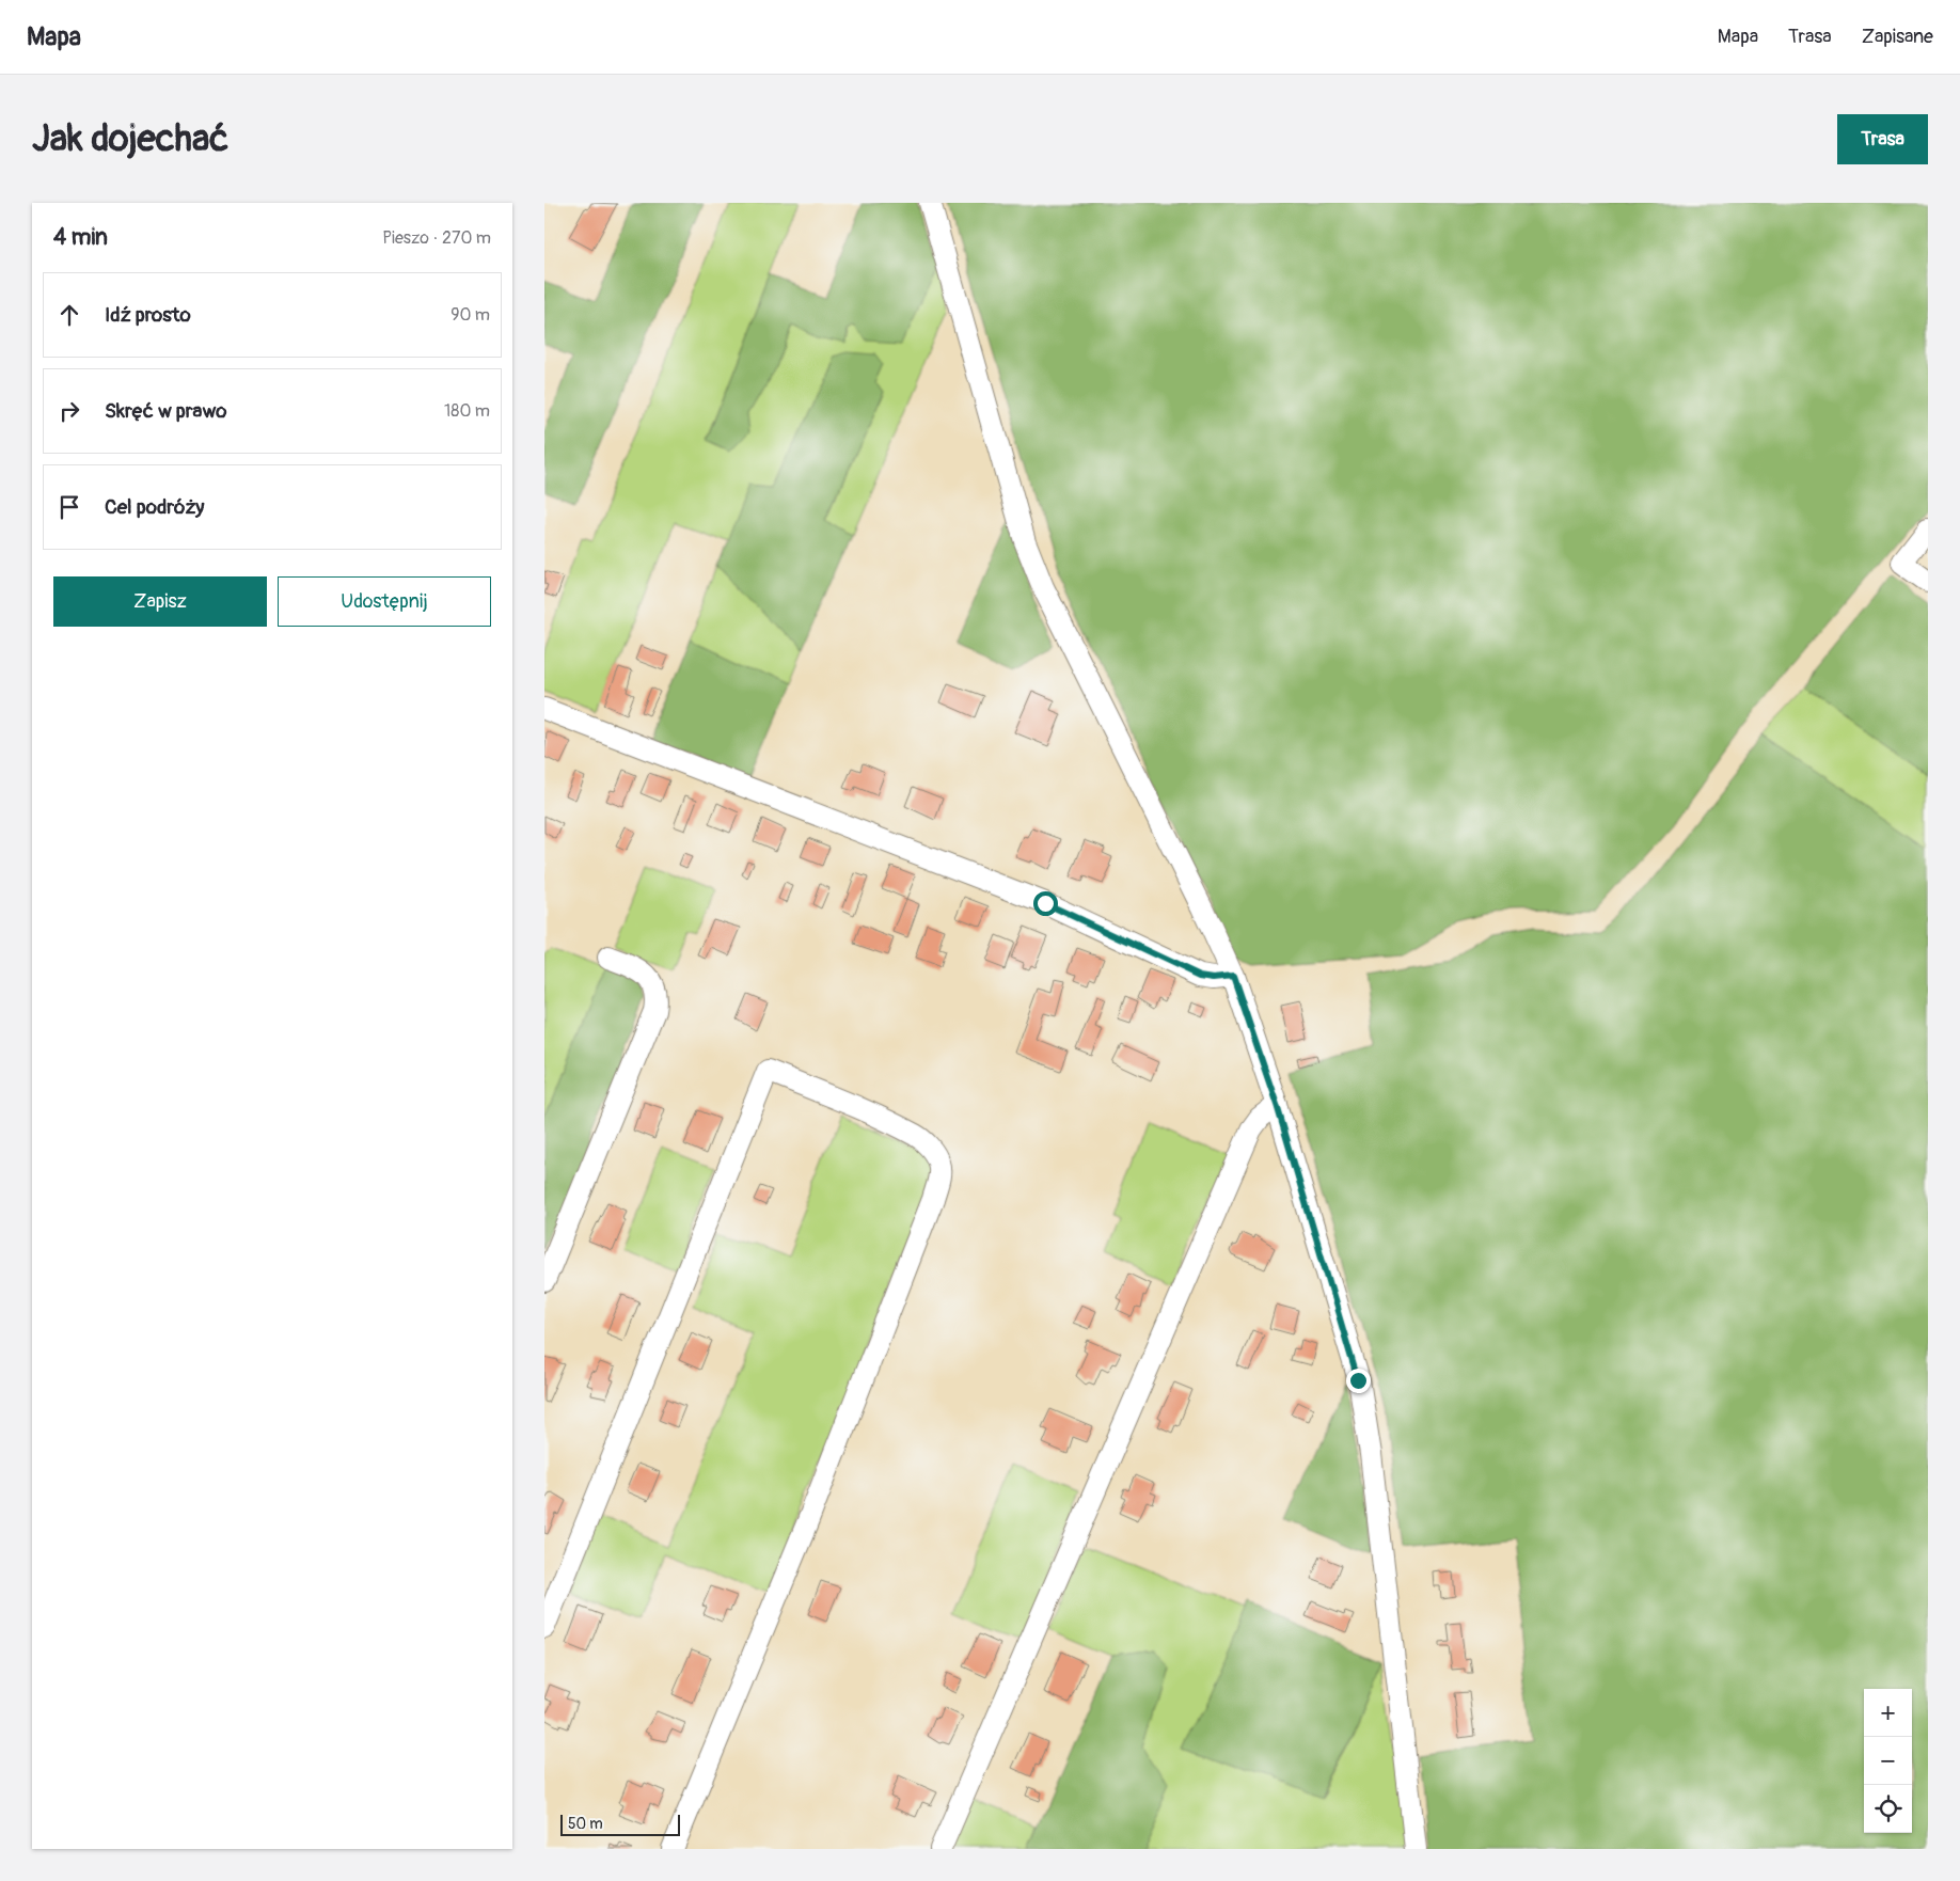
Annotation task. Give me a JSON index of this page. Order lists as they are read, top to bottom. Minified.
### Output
{"scale_bar":"50 m","page":{"header":"Mapa","nav":["Mapa","Trasa","Zapisane"],"buttons":["Trasa",["Zapisz","Udostępnij"]],"title":"Jak dojechać","heading":["4 min","Pieszo · 270 m"],"list":[["Idź prosto","90 m"],["Skręć w prawo","180 m"],"Cel podróży"],"map_buttons":["+","−"],"scale":"50 m"}}
